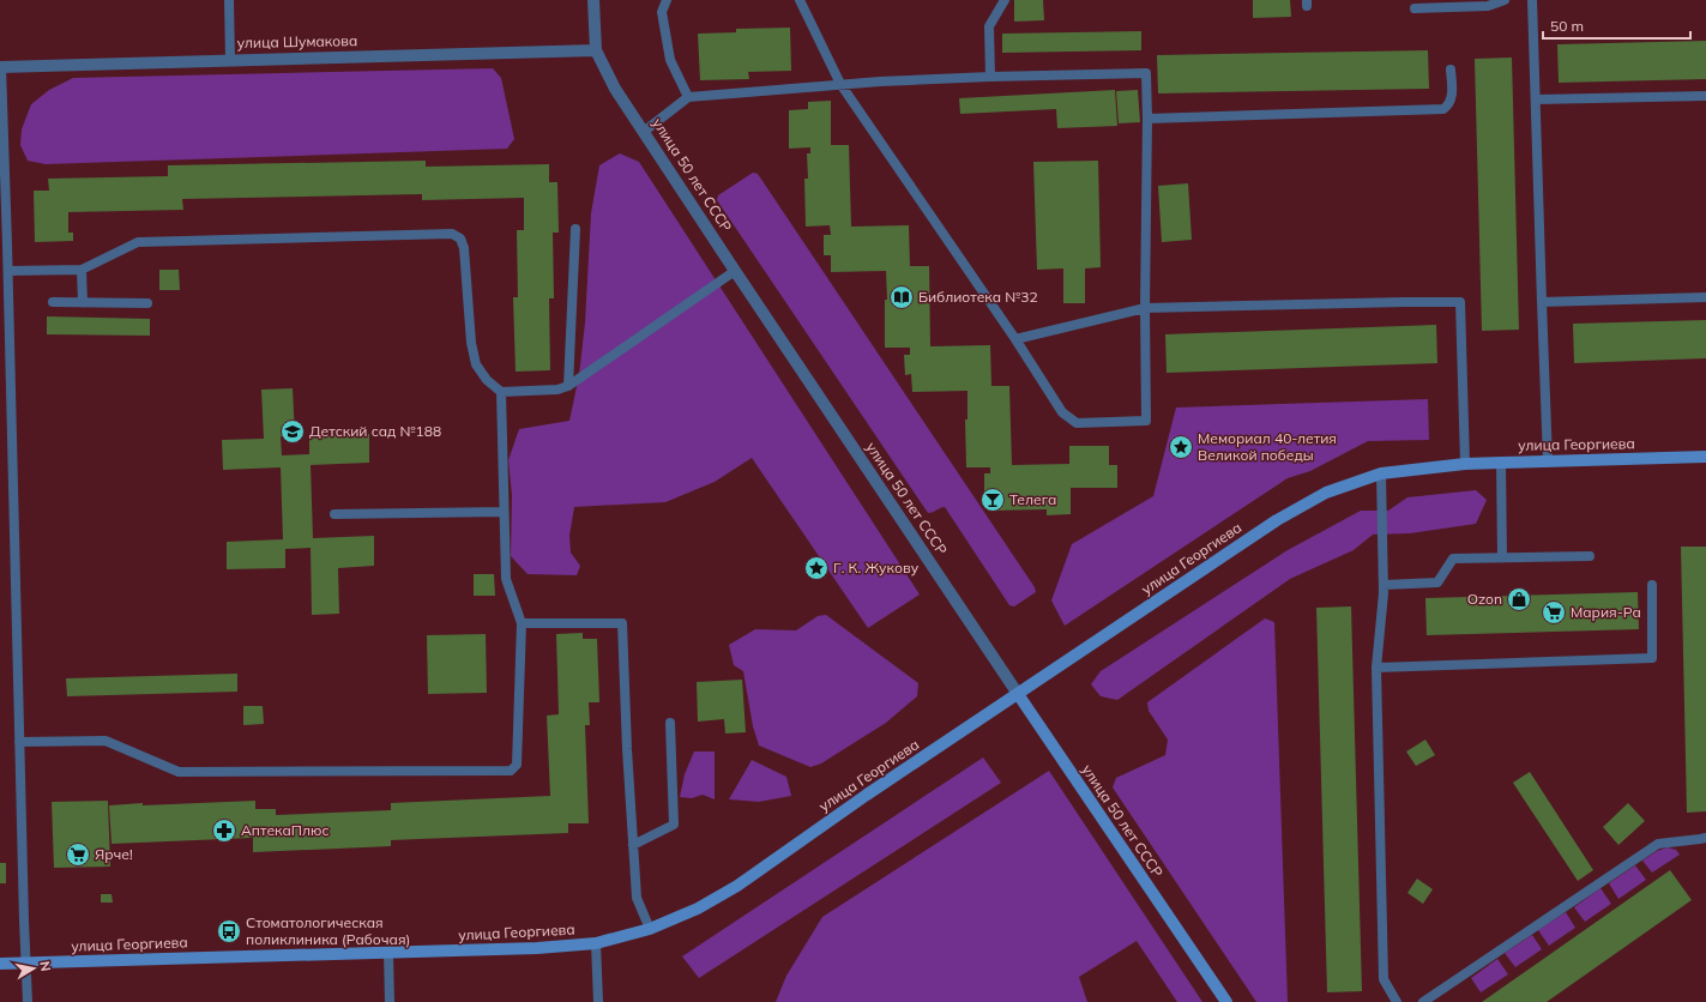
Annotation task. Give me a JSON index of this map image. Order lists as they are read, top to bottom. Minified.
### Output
{"streets":{"street":["улица Шумакова","улица 50 лет СССР","улица Георгиева"]},"crossings":[["улица Шумакова","улица 50 лет СССР"],["улица 50 лет СССР","улица Георгиева"]],"places":{"library":["Библиотека №32"],"school or university":["Детский сад №188"],"place":["Мемориал 40-летия Великой победы","Г. К. Жукову"],"bar":["Телега"],"shop":["Ozon"],"supermarket":["Мария-Ра","Ярче!"],"pharmacy":["АптекаПлюс"],"bus stop":["Стоматологическая поликлиника (Рабочая)"]},"scale_bar":"50 m","north":"right"}
